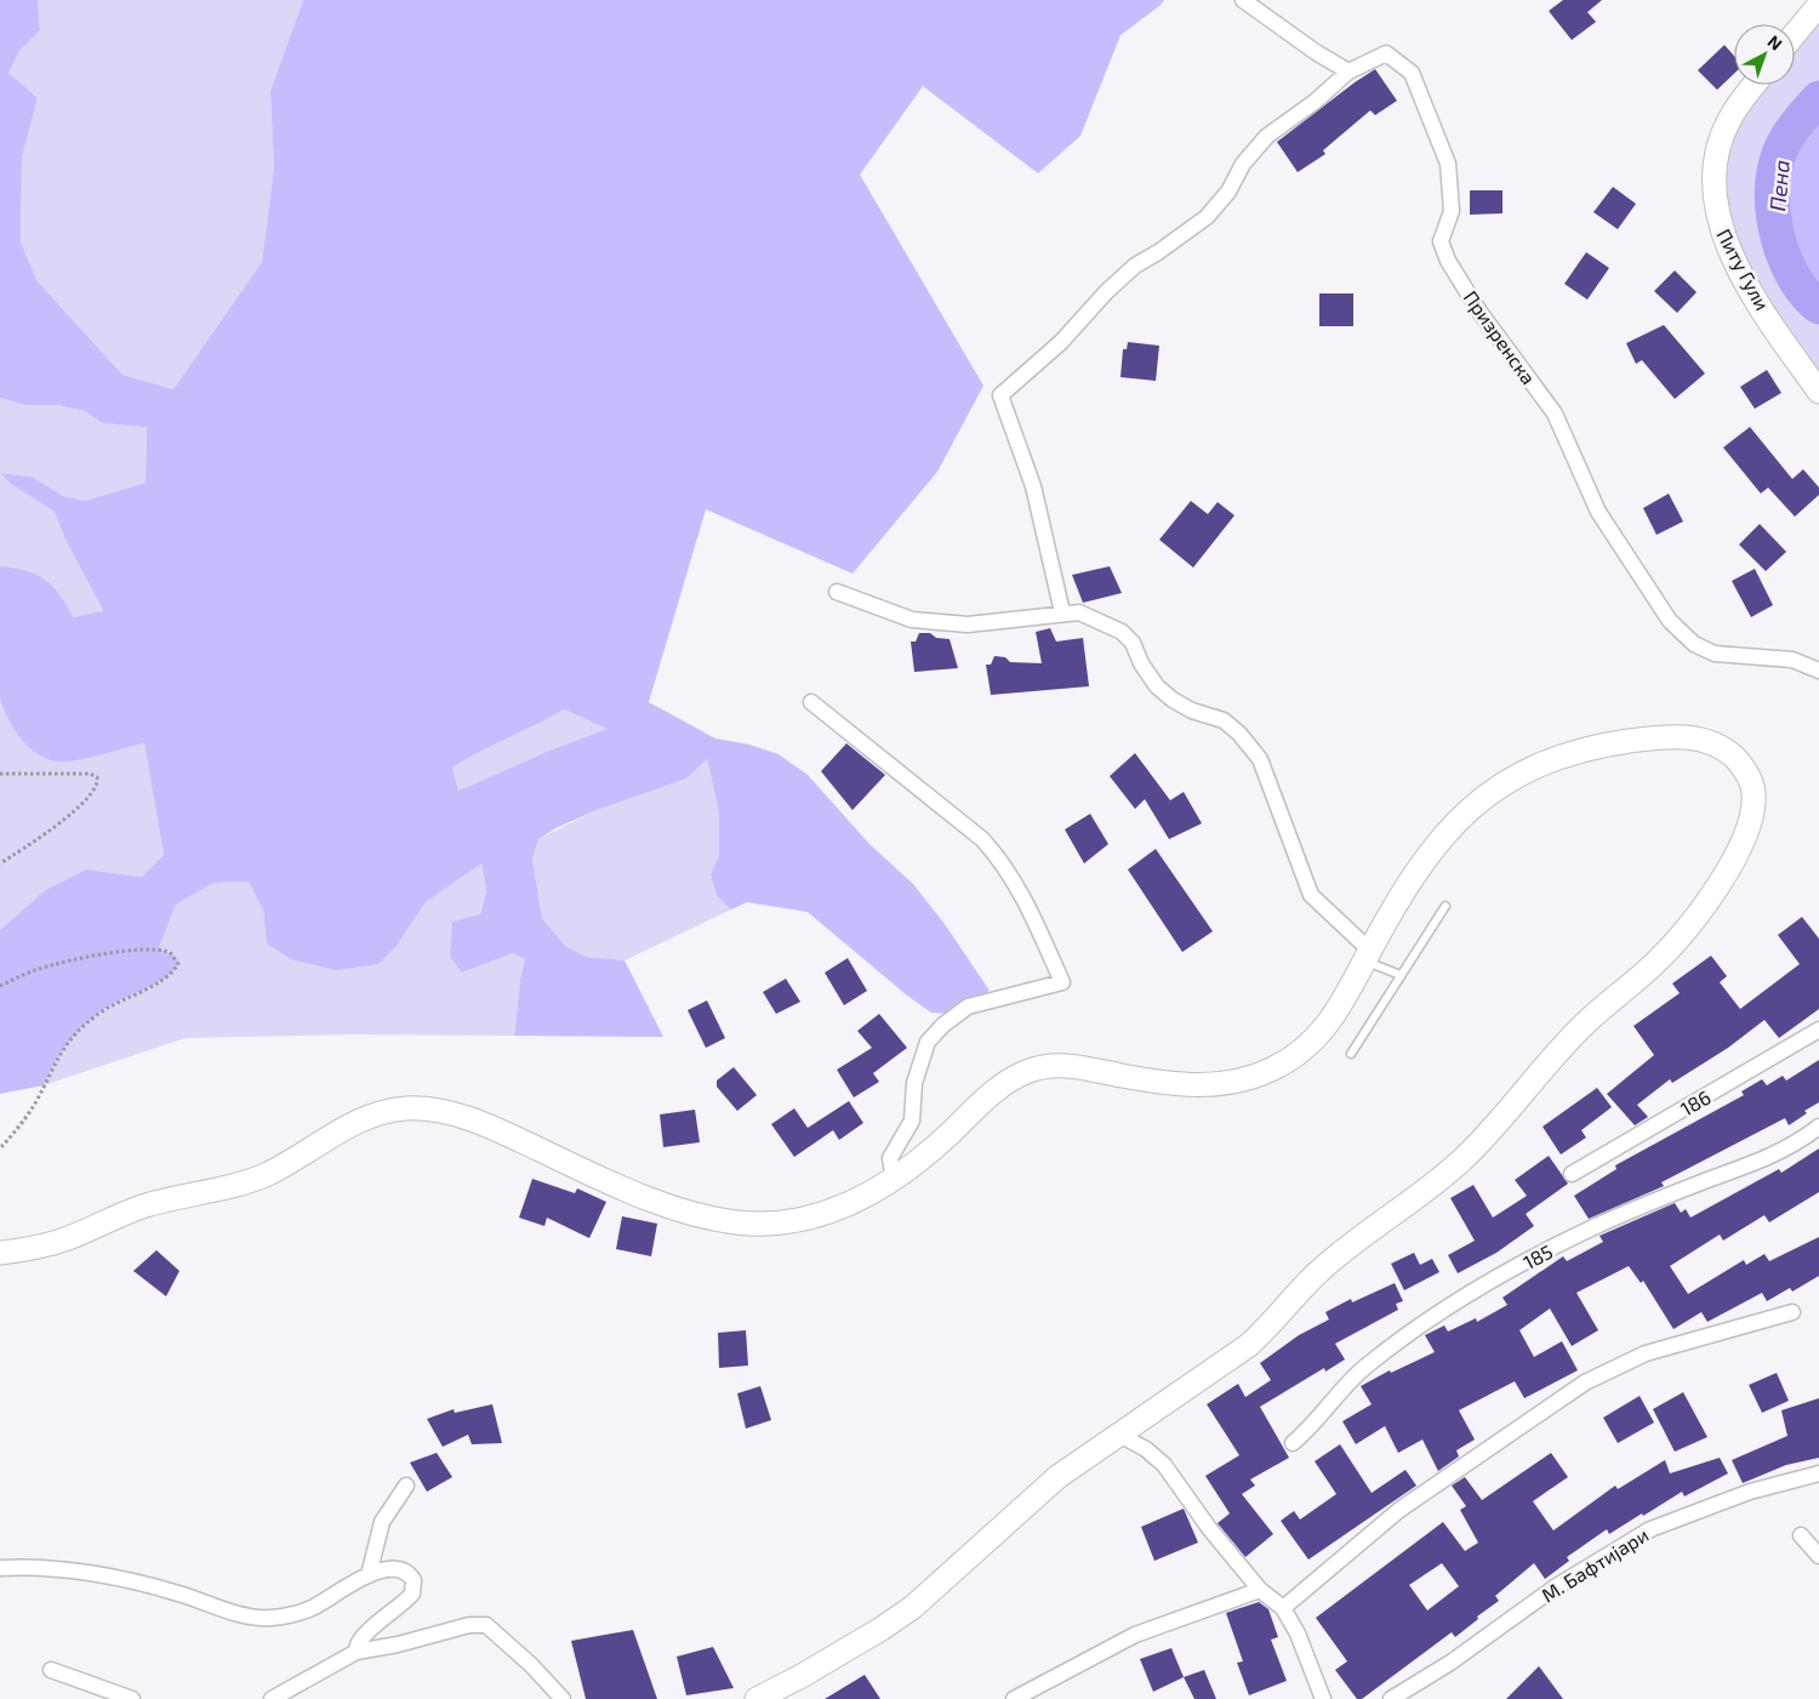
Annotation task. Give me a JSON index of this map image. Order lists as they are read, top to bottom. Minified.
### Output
{"streets":{"main road":["Питу Гули"],"street":["Призренска","186","185","М. Бафтијари"]},"water":["Пена"],"north":"top right"}
